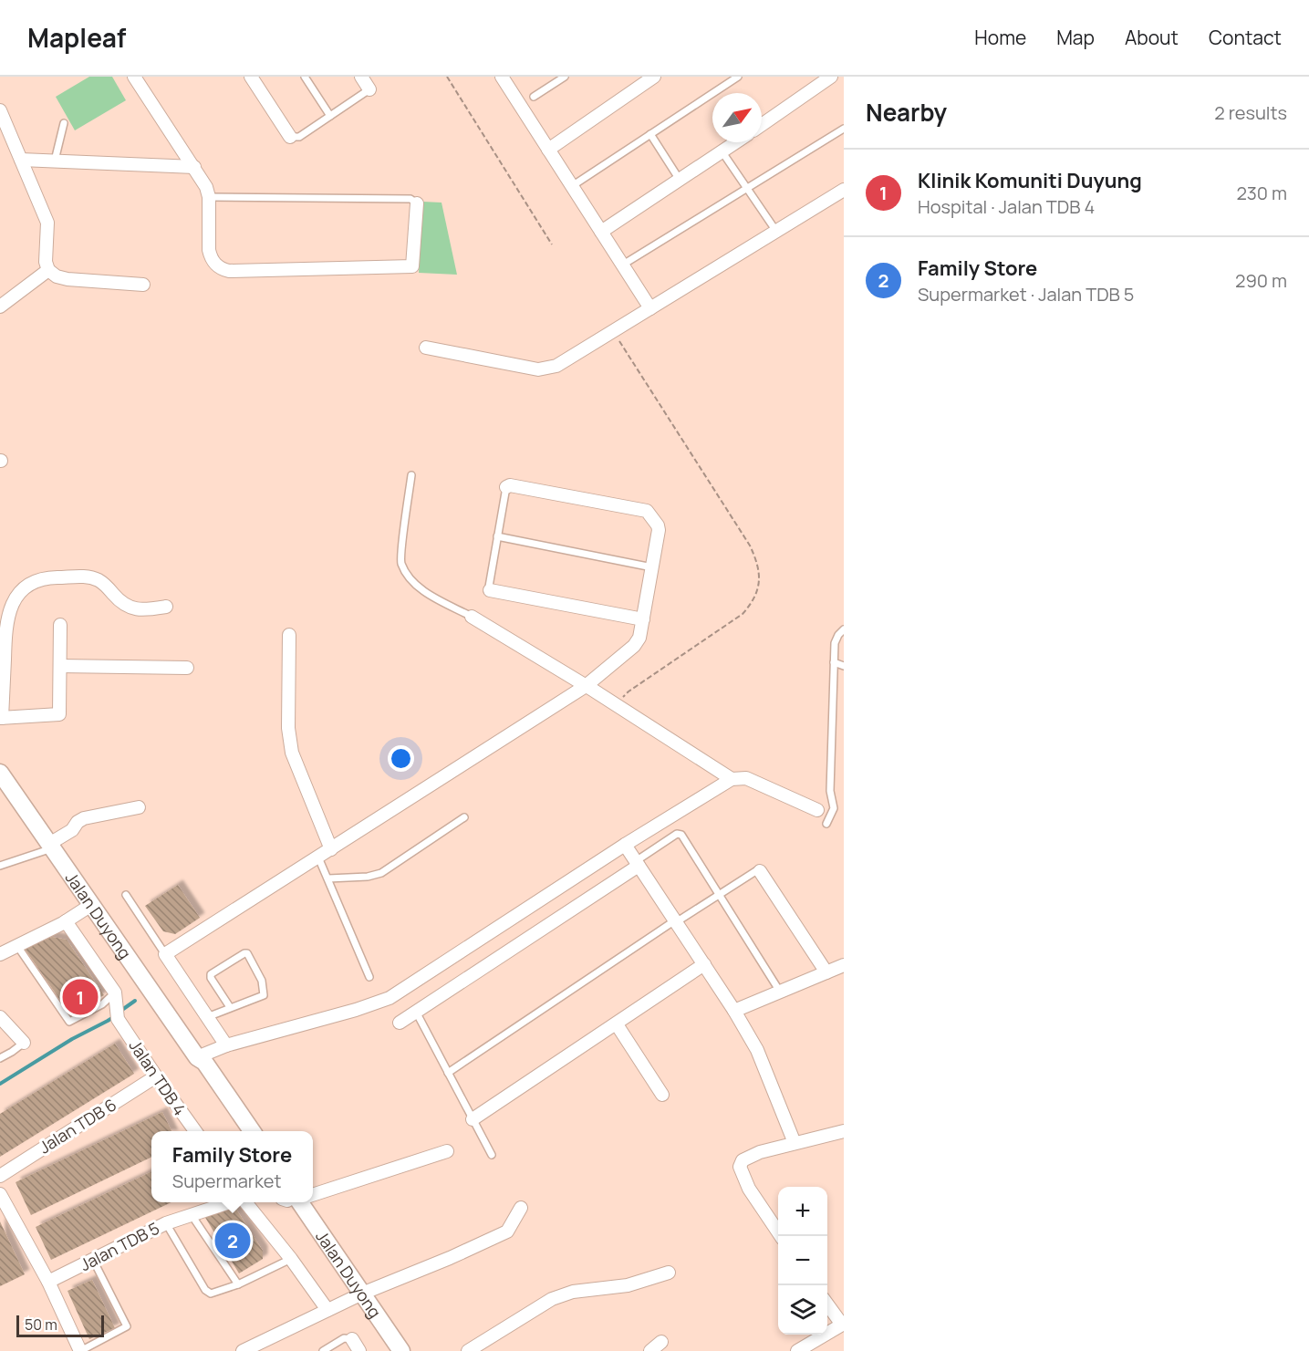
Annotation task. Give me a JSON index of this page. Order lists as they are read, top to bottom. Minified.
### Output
{"streets":{"main road":["Jalan Duyong"],"street":["Jalan TDB 4","Jalan TDB 6","Jalan TDB 5"]},"crossings":[["Jalan TDB 4","Jalan TDB 6"]],"scale_bar":"50 m","north":"top right","page":{"header":"Mapleaf","nav":["Home","Map","About","Contact"],"heading":["Nearby","2 results"],"list":[{"mark":"1","name":"Klinik Komuniti Duyung","note":"Hospital · Jalan TDB 4","value":"230 m"},{"mark":"2","name":"Family Store","note":"Supermarket · Jalan TDB 5","value":"290 m"}],"pins":["1","2"],"popup":["Family Store","Supermarket"],"map_buttons":["+","−"],"scale":"50 m"}}
